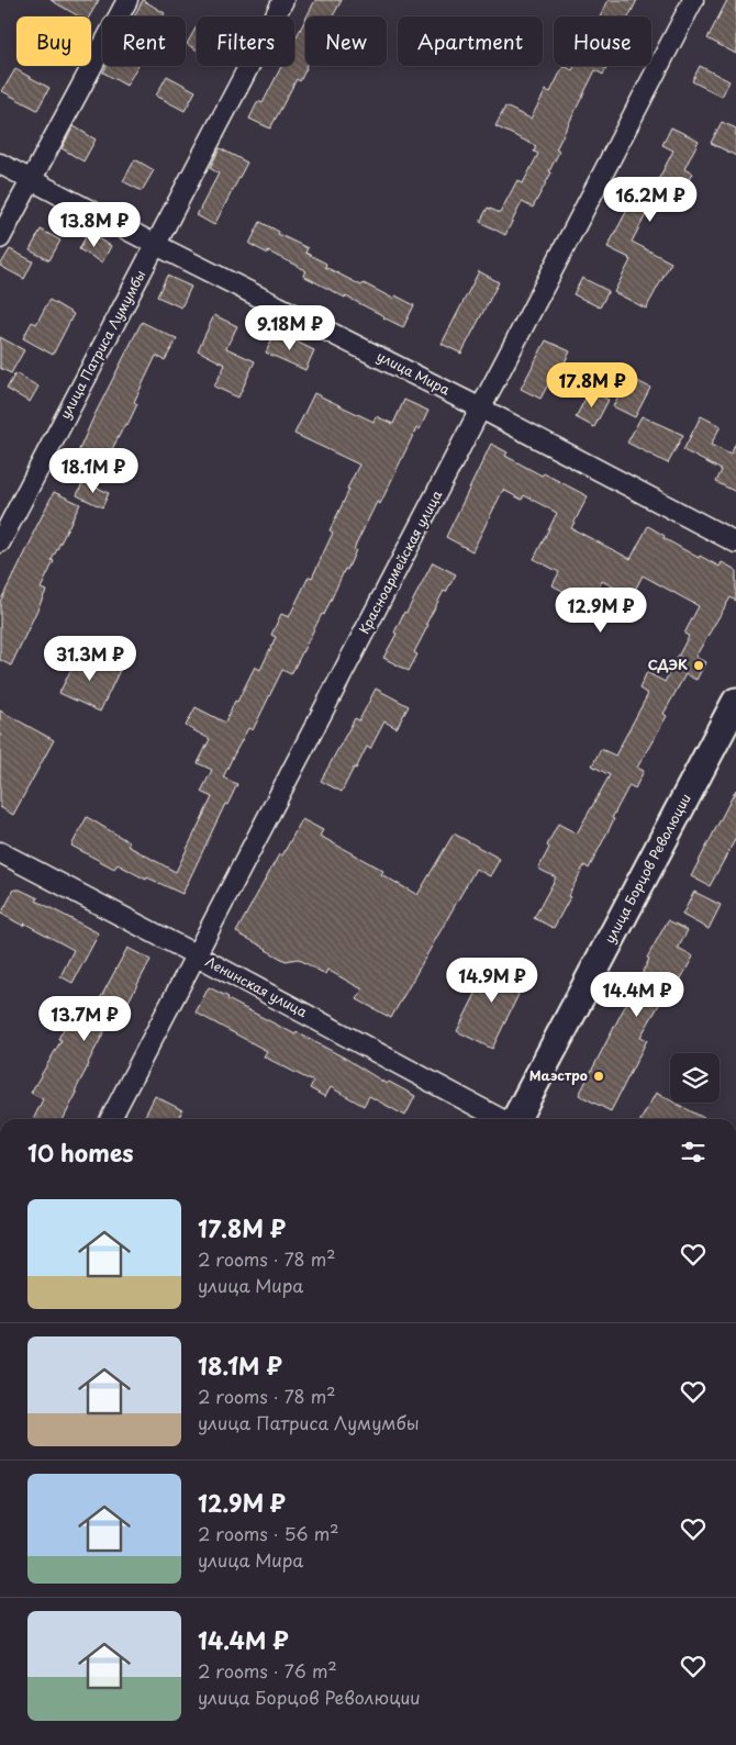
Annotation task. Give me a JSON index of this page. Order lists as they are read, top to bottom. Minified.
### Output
{"streets":{"main road":["улица Борцов Революции"],"street":["улица Патриса Лумумбы","улица Мира","Красноармейская улица","Ленинская улица"]},"crossings":[["улица Патриса Лумумбы","улица Мира"],["улица Мира","Красноармейская улица"],["Красноармейская улица","Ленинская улица"]],"places":["СДЭК","Маэстро"],"page":{"chip":["Buy","Rent","Filters","New","Apartment","House"],"price":["16.2M ₽","13.8M ₽","9.18M ₽","17.8M ₽","18.1M ₽","12.9M ₽","31.3M ₽","14.9M ₽","14.4M ₽","13.7M ₽"],"heading":"10 homes","list":[{"name":"17.8M ₽","note":"2 rooms · 78 m² · улица Мира"},{"name":"18.1M ₽","note":"2 rooms · 78 m² · улица Патриса Лумумбы"},{"name":"12.9M ₽","note":"2 rooms · 56 m² · улица Мира"},{"name":"14.4M ₽","note":"2 rooms · 76 m² · улица Борцов Революции"}]}}
